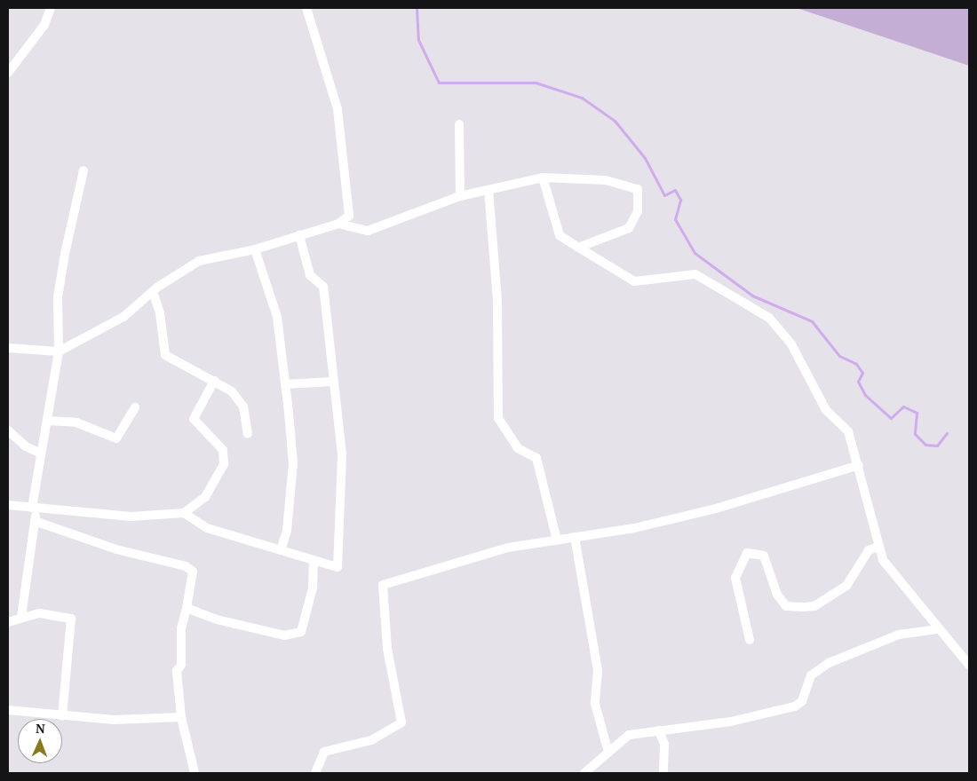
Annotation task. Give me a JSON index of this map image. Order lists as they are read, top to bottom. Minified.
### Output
{"north":"top"}
